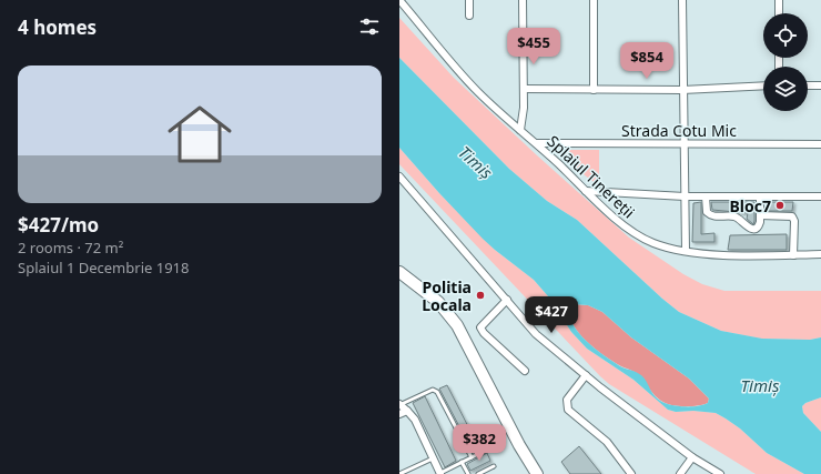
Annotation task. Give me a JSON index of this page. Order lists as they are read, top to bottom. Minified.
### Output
{"streets":{"street":["Strada Cotu Mic","Splaiul Tinereții"]},"crossings":[["Strada Cotu Mic","Splaiul Tinereții"]],"water":["Timiș"],"places":["Bloc7","Politia Locala"],"page":{"heading":"4 homes","price":["$455","$854","$427","$382"],"list":[{"name":"$427/mo","note":"2 rooms · 72 m² · Splaiul 1 Decembrie 1918"}]}}
